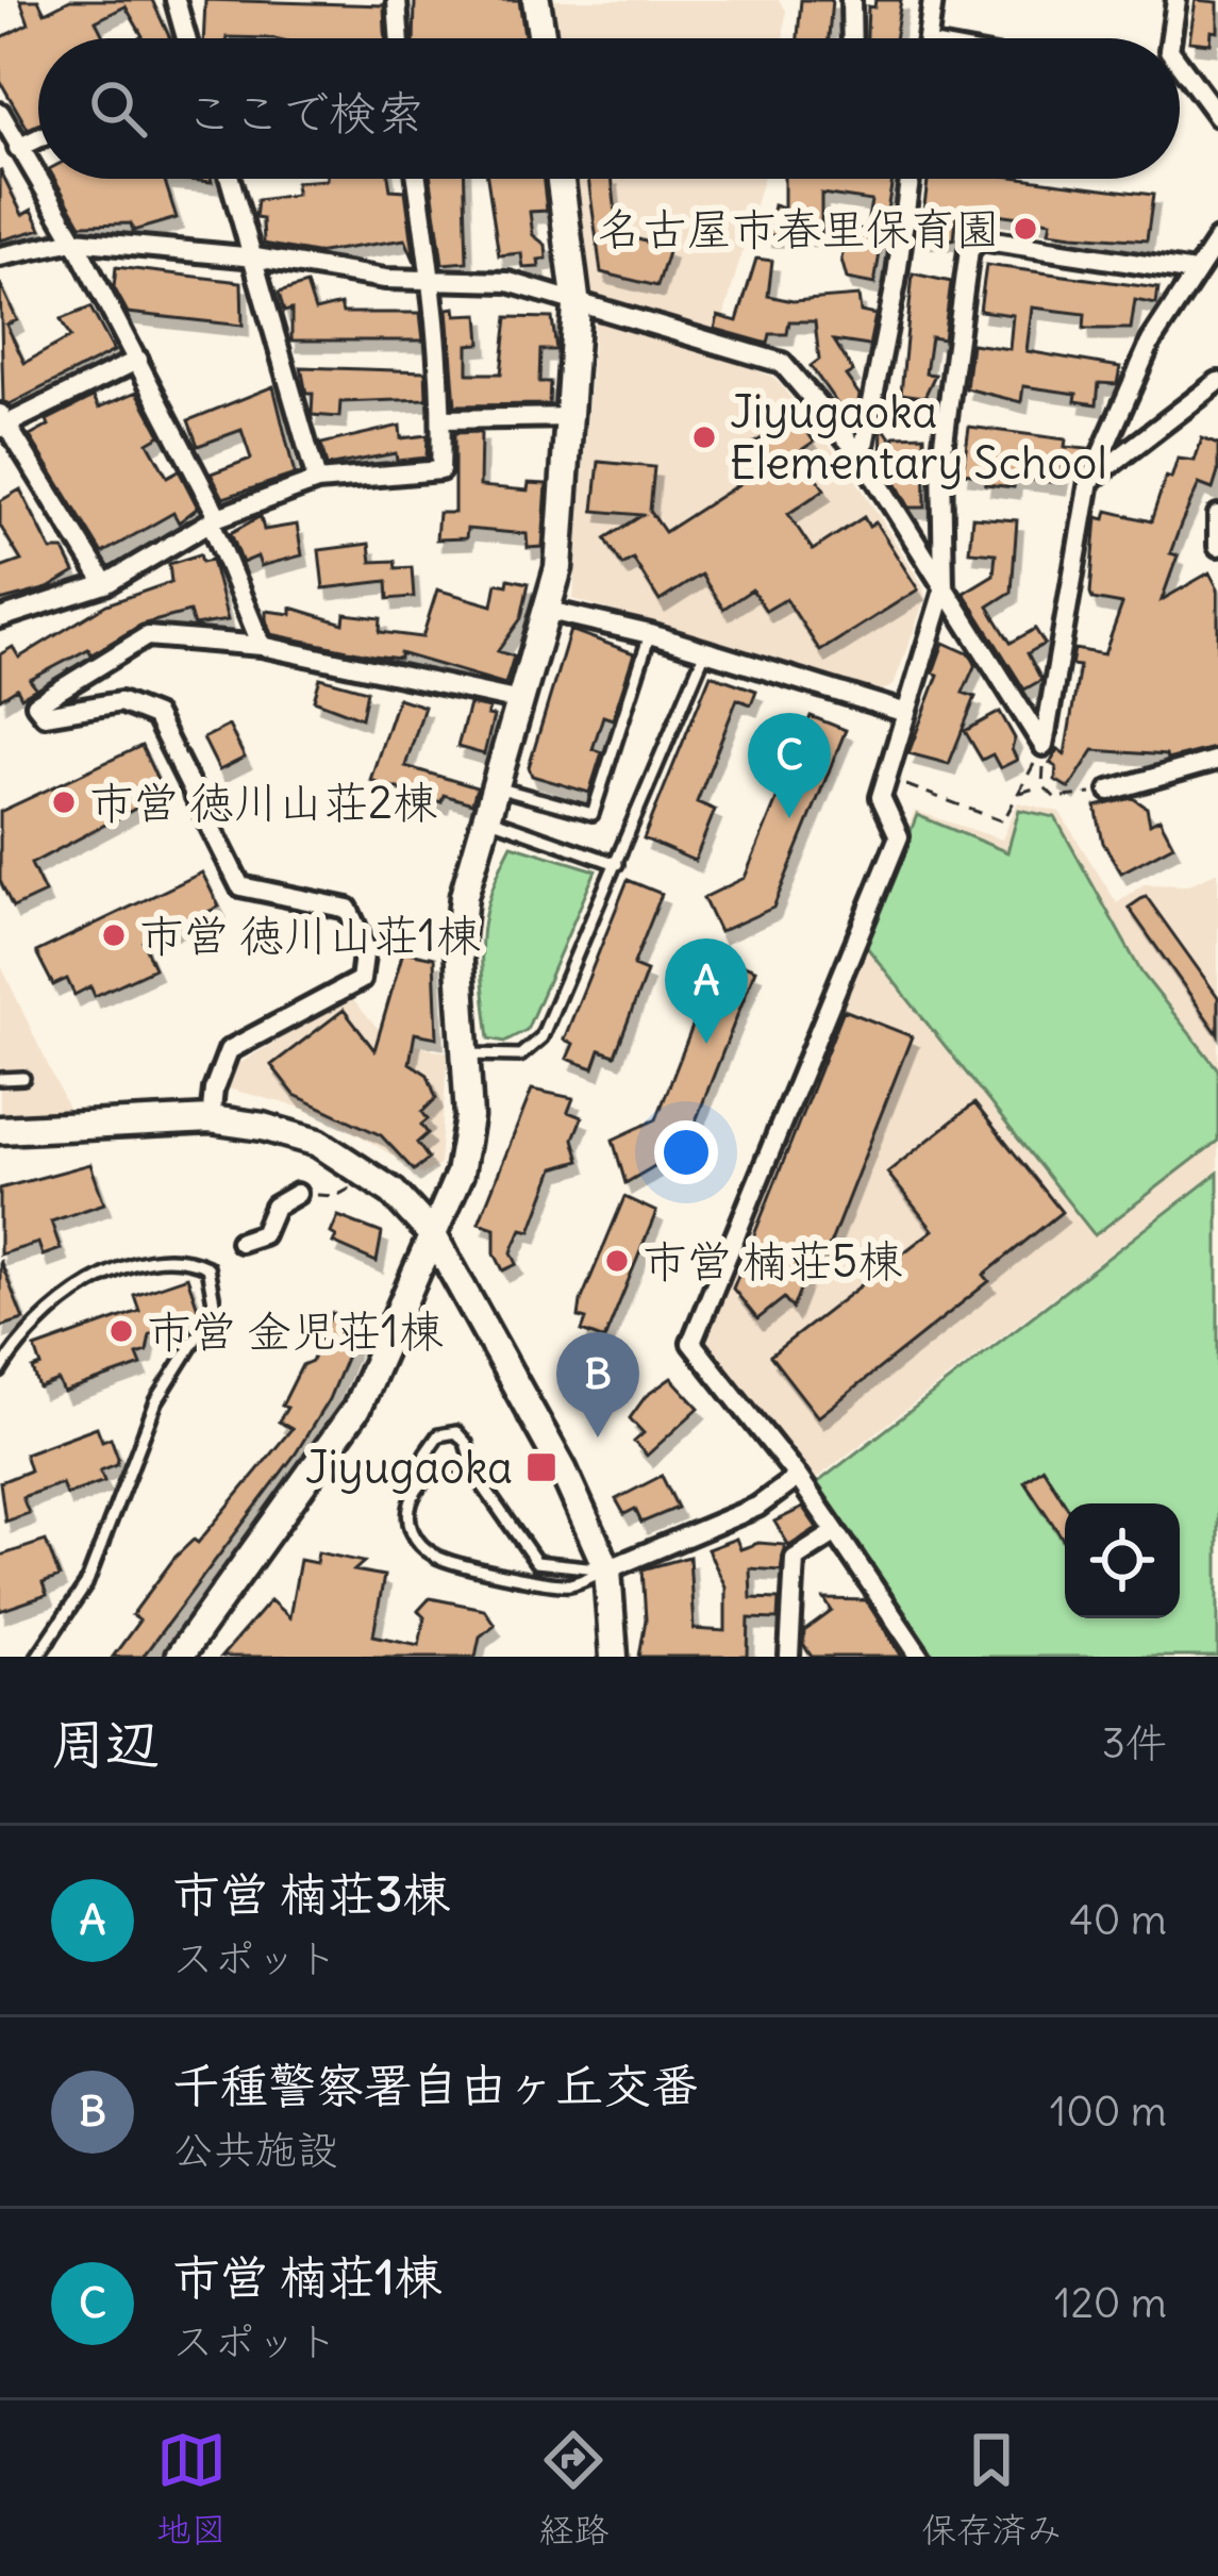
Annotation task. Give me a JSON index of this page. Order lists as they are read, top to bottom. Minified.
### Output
{"places":{"other":["名古屋市春里保育園","Jiyugaoka Elementary School","市営 徳川山荘2棟","市営 徳川山荘1棟","市営 楠荘5棟","市営 金児荘1棟"],"transit":["Jiyugaoka"]},"page":{"search":"ここで検索","pins":["C","A","B"],"heading":["周辺","3件"],"list":[{"mark":"A","name":"市営 楠荘3棟","note":"スポット","value":"40 m"},{"mark":"B","name":"千種警察署自由ヶ丘交番","note":"公共施設","value":"100 m"},{"mark":"C","name":"市営 楠荘1棟","note":"スポット","value":"120 m"}],"nav":["地図","経路","保存済み"]}}
